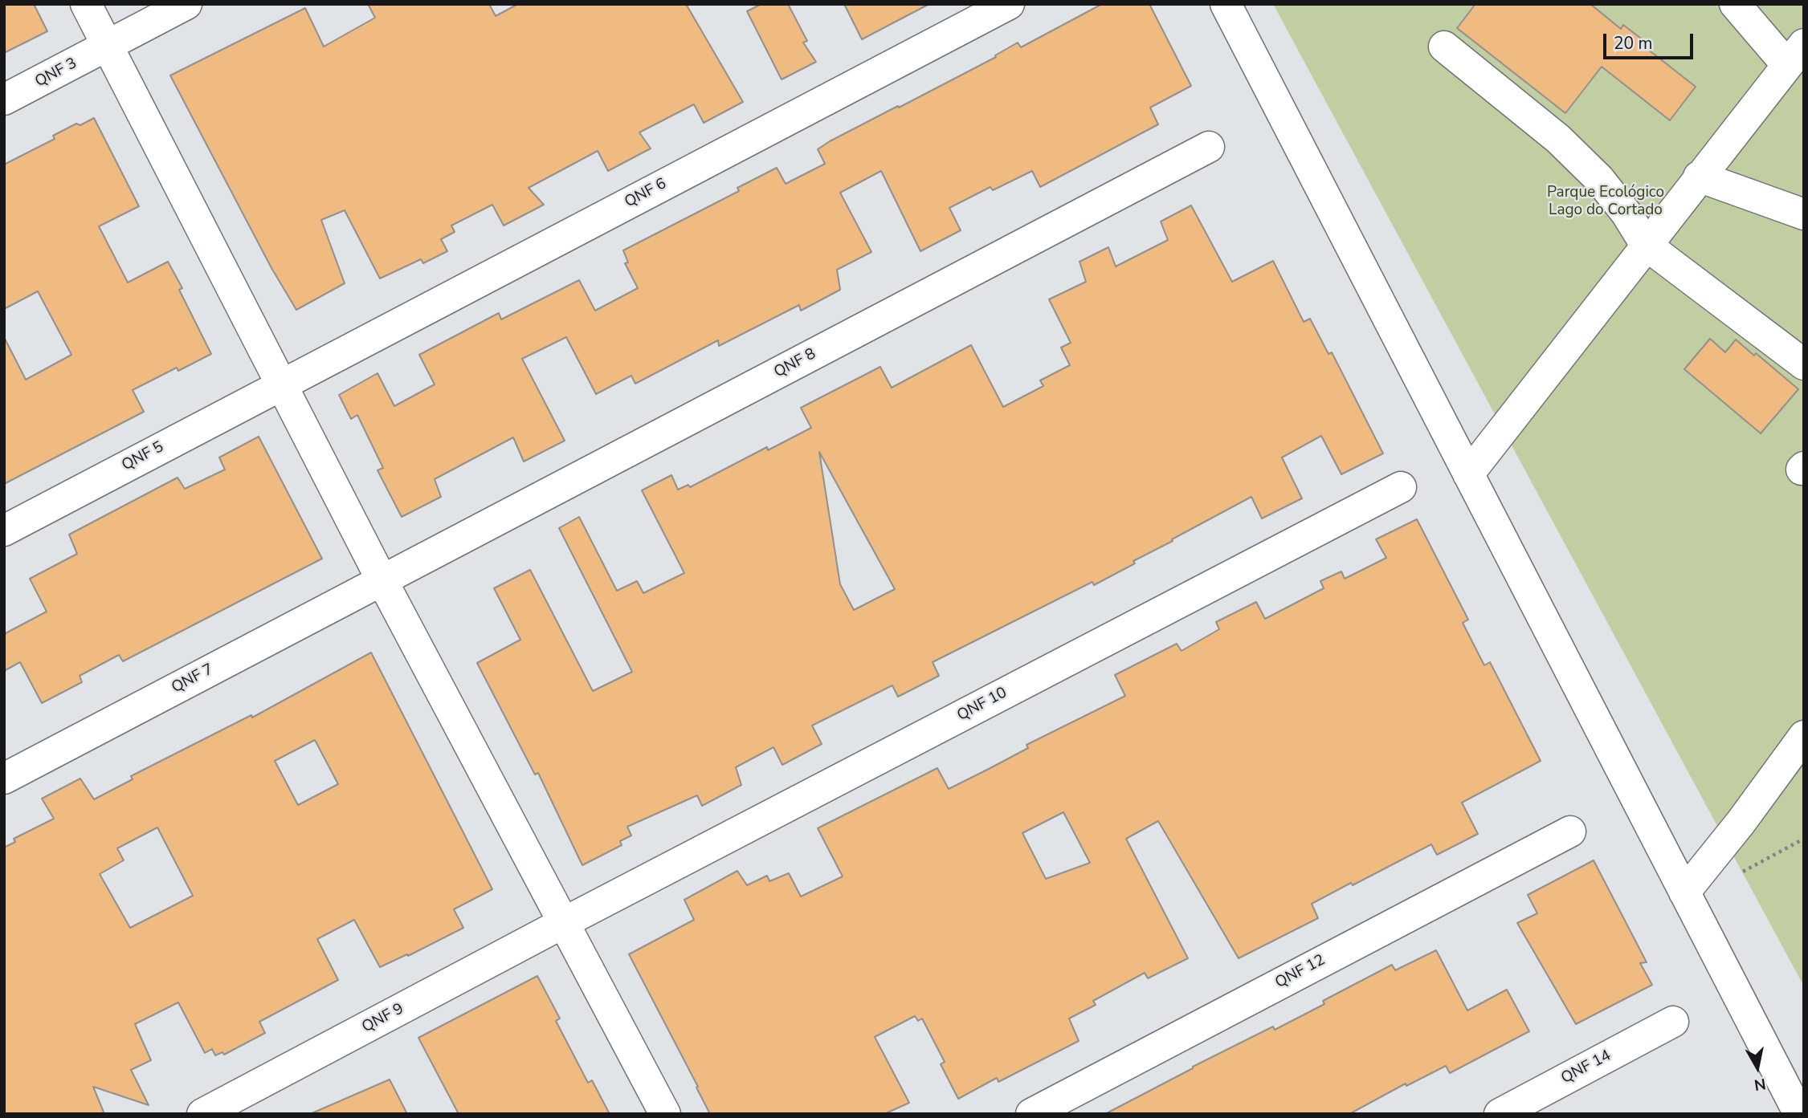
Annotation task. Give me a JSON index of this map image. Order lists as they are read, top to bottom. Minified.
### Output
{"streets":{"street":["QNF 3","QNF 6","QNF 8","QNF 5","QNF 7","QNF 10","QNF 12","QNF 9","QNF 14"]},"crossings":[["QNF 6","QNF 5"],["QNF 8","QNF 7"],["QNF 10","QNF 9"]],"parks":["Parque Ecológico Lago do Cortado"],"scale_bar":"20 m","north":"bottom"}
